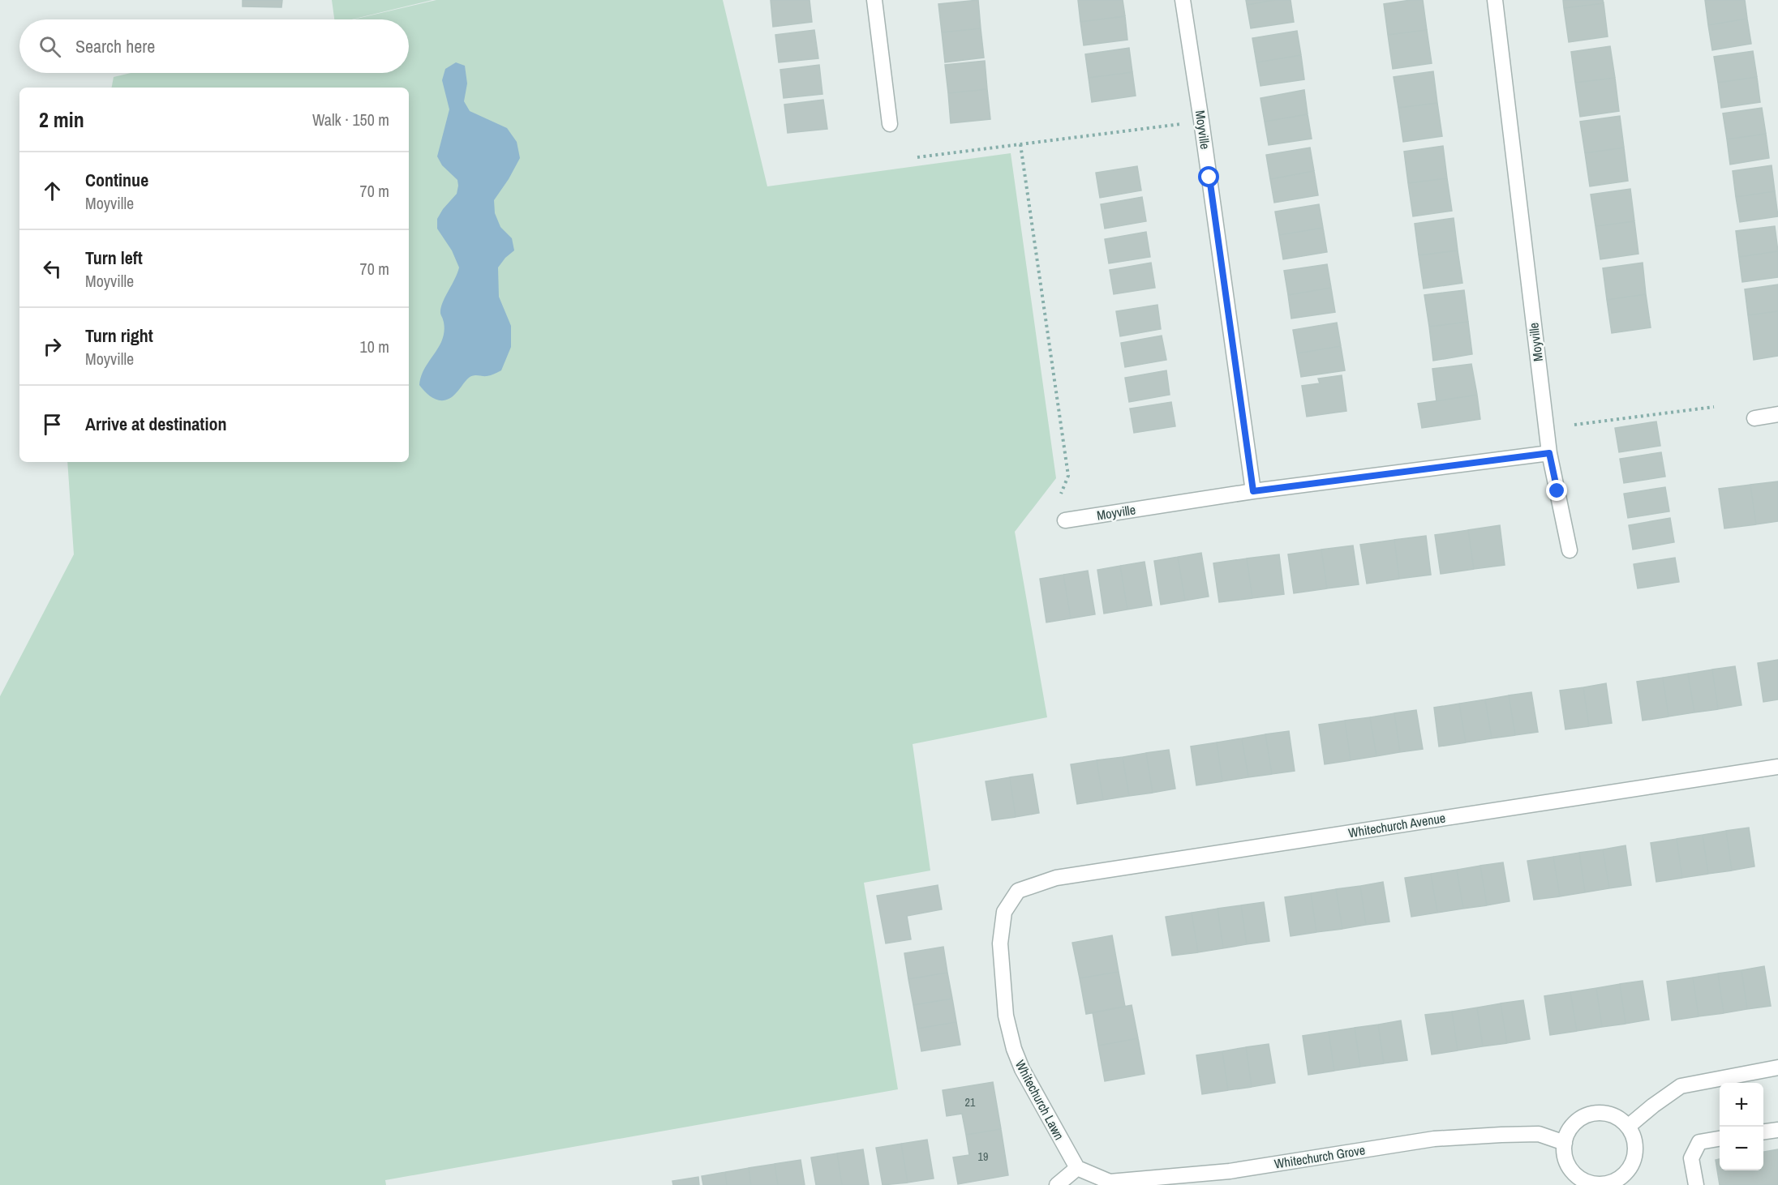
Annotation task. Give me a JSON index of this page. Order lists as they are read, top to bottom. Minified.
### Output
{"streets":{"street":["Moyville","Whitechurch Avenue","Whitechurch Lawn","Whitechurch Grove"]},"crossings":[["Whitechurch Avenue","Whitechurch Lawn"],["Whitechurch Lawn","Whitechurch Grove"]],"house_numbers":["21","19"],"page":{"search":"Search here","heading":["2 min","Walk · 150 m"],"list":[["Continue","Moyville","70 m"],["Turn left","Moyville","70 m"],["Turn right","Moyville","10 m"],"Arrive at destination"],"map_buttons":["+","−"]}}
